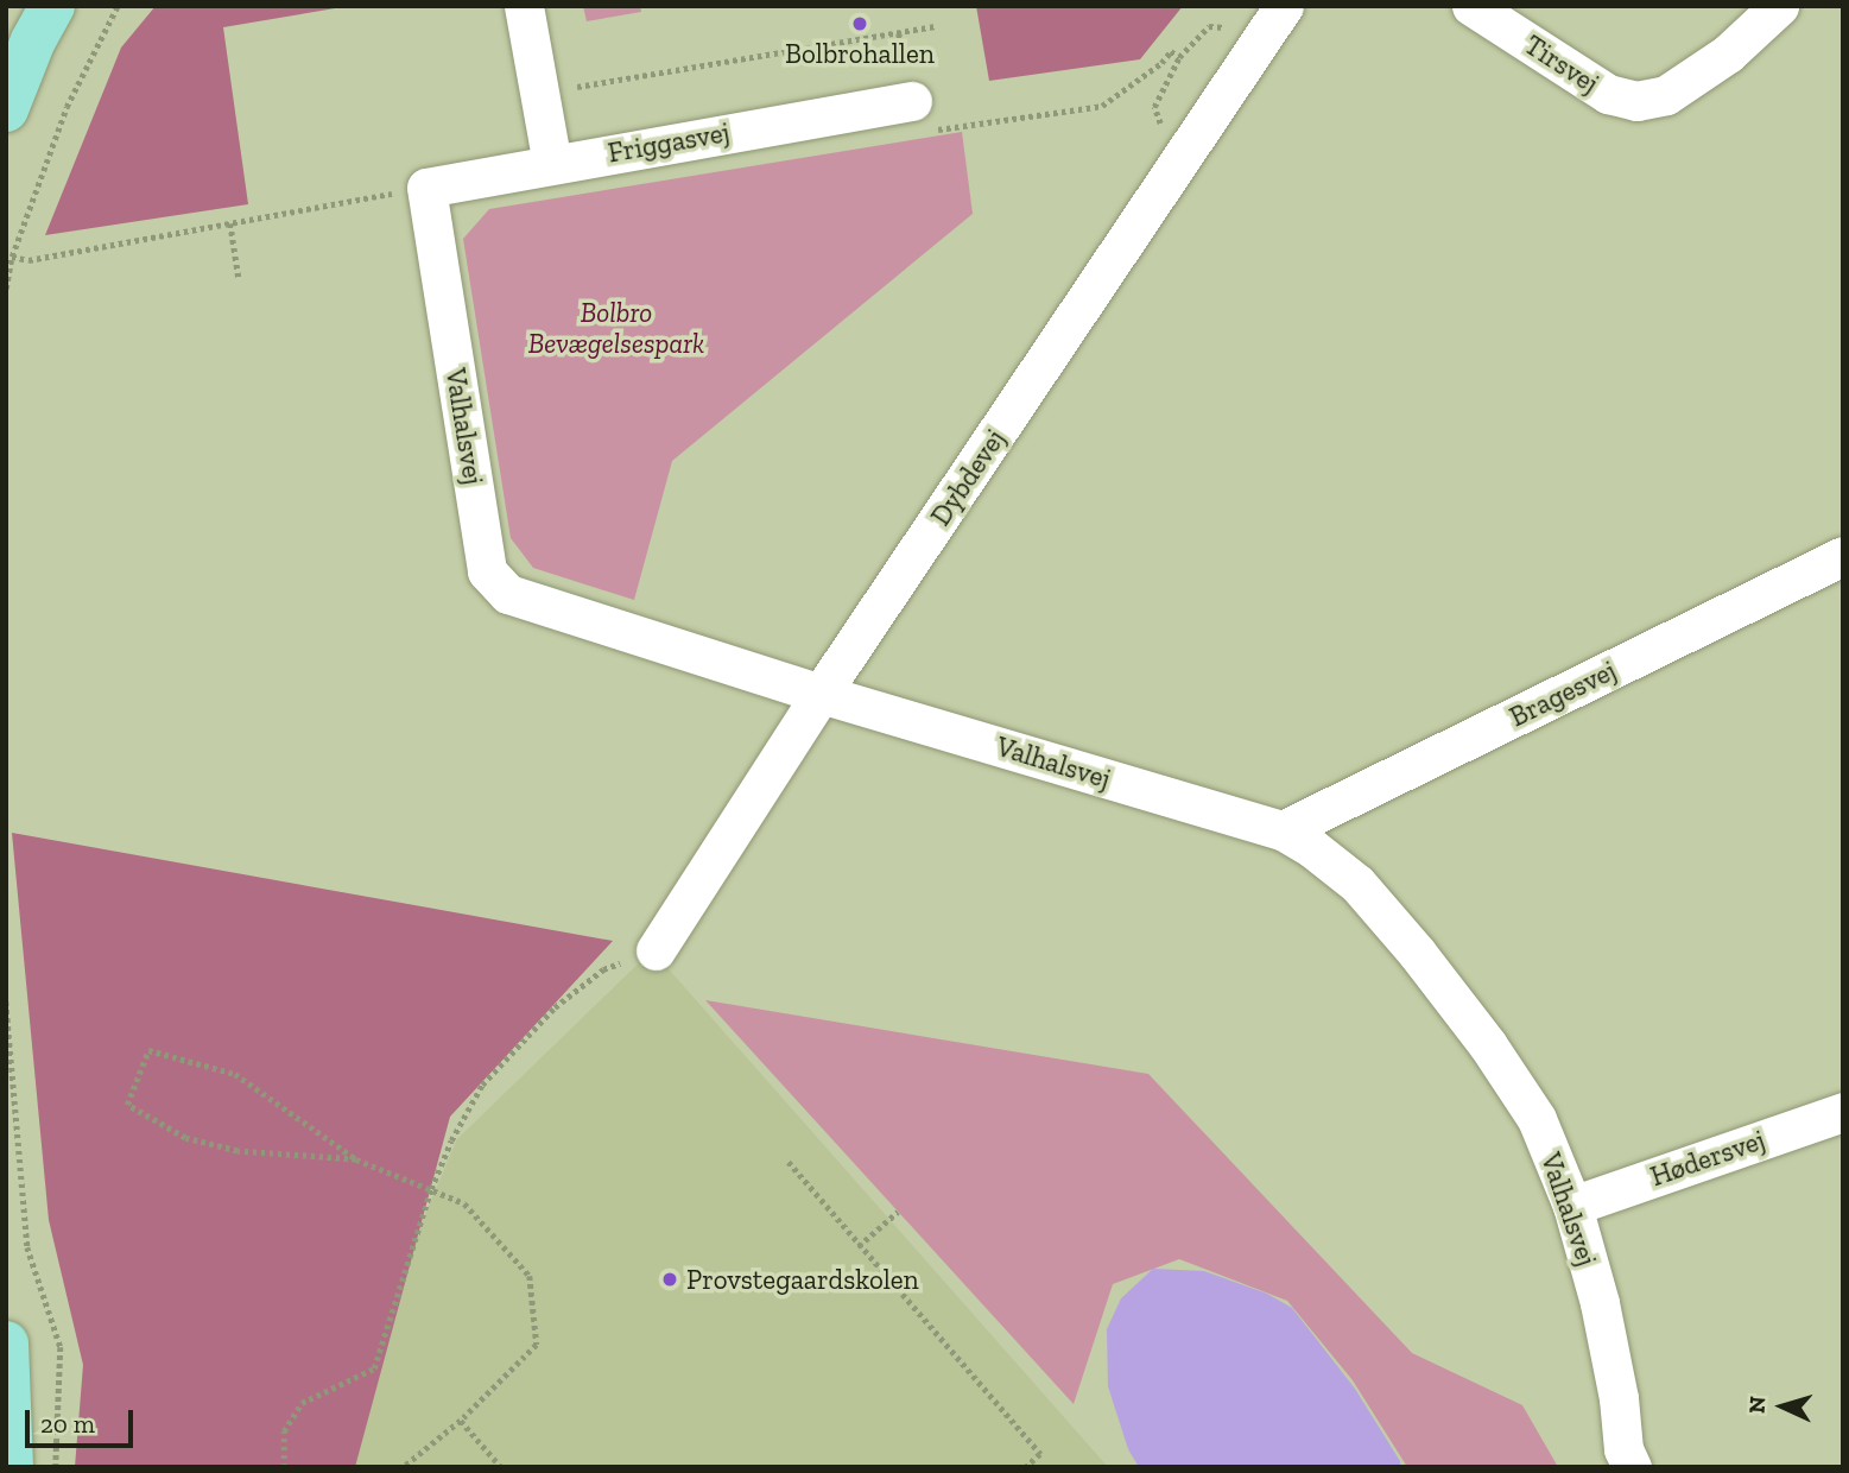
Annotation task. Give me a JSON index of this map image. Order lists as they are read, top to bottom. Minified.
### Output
{"streets":{"street":["Tirsvej","Friggasvej","Valhalsvej","Dybdevej","Bragesvej","Hødersvej"]},"crossings":[["Friggasvej","Valhalsvej"],["Valhalsvej","Dybdevej"],["Valhalsvej","Bragesvej"],["Valhalsvej","Hødersvej"]],"parks":["Bolbro Bevægelsespark"],"places":["Bolbrohallen","Provstegaardskolen"],"scale_bar":"20 m","north":"left"}
